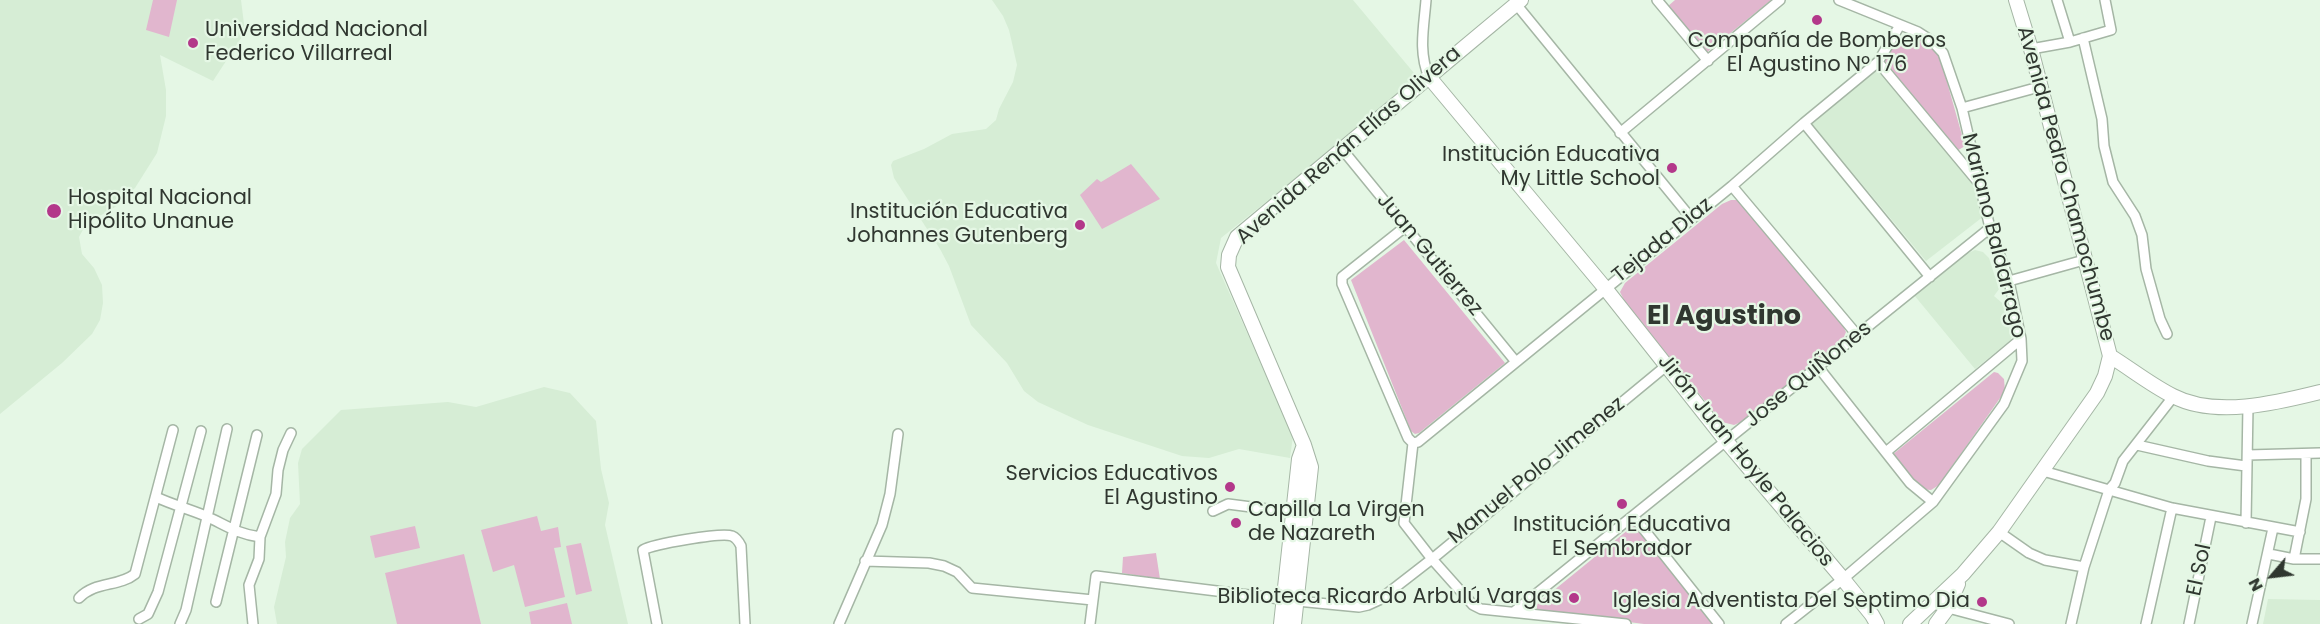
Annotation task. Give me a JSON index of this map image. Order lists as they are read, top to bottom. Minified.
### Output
{"streets":{"street":["Avenida Renán Elías Olivera","Avenida Pedro Chamochumbe","Mariano Baldarrago","Tejada Diaz","Juan Gutierrez","Jose QuiÑones","Jirón Juan Hoyle Palacios","Manuel Polo Jimenez","El Sol"]},"crossings":[["Avenida Renán Elías Olivera","Juan Gutierrez"],["Avenida Renán Elías Olivera","Jirón Juan Hoyle Palacios"],["Avenida Renán Elías Olivera","Manuel Polo Jimenez"],["Mariano Baldarrago","Tejada Diaz"],["Mariano Baldarrago","Jose QuiÑones"],["Mariano Baldarrago","Jirón Juan Hoyle Palacios"],["Tejada Diaz","Juan Gutierrez"],["Tejada Diaz","Jirón Juan Hoyle Palacios"],["Jose QuiÑones","Jirón Juan Hoyle Palacios"],["Jirón Juan Hoyle Palacios","Manuel Polo Jimenez"]],"districts":["El Agustino"],"places":["Compañía de Bomberos El Agustino Nº 176","Universidad Nacional Federico Villarreal","Institución Educativa My Little School","Hospital Nacional Hipólito Unanue","Institución Educativa Johannes Gutenberg","Servicios Educativos El Agustino","Institución Educativa El Sembrador","Capilla La Virgen de Nazareth","Biblioteca Ricardo Arbulú Vargas","Iglesia Adventista Del Septimo Dia"],"north":"bottom left"}
